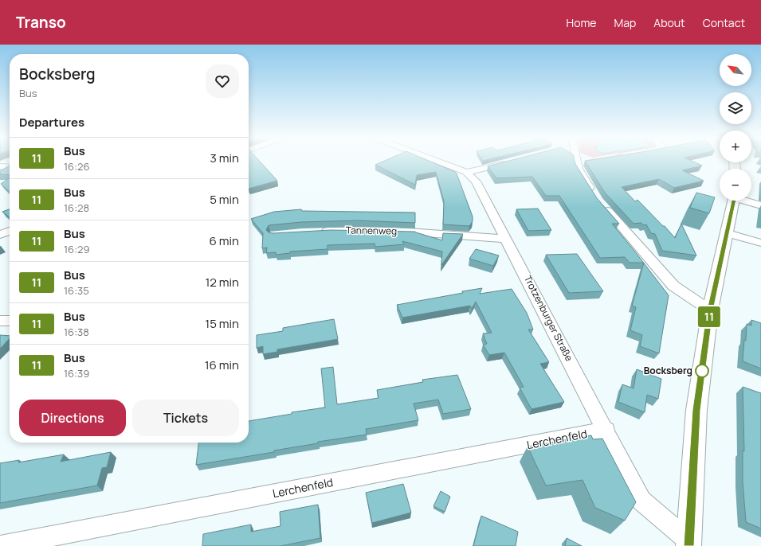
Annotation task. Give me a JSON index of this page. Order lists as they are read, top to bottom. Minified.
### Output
{"streets":{"street":["Tannenweg","Trotzenburger Straße","Lerchenfeld"]},"crossings":[["Tannenweg","Trotzenburger Straße"],["Trotzenburger Straße","Lerchenfeld"]],"places":["Bocksberg"],"lines":["bus line 11"],"north":"top left","page":{"header":"Transo","nav":["Home","Map","About","Contact"],"on_map":"11","map_buttons":["+","−"],"heading":[["Bocksberg","Bus"],"Departures"],"list":[{"mark":"11","name":"Bus","note":"16:26","value":"3 min"},{"mark":"11","name":"Bus","note":"16:28","value":"5 min"},{"mark":"11","name":"Bus","note":"16:29","value":"6 min"},{"mark":"11","name":"Bus","note":"16:35","value":"12 min"},{"mark":"11","name":"Bus","note":"16:38","value":"15 min"},{"mark":"11","name":"Bus","note":"16:39","value":"16 min"}],"buttons":["Directions","Tickets"]}}
